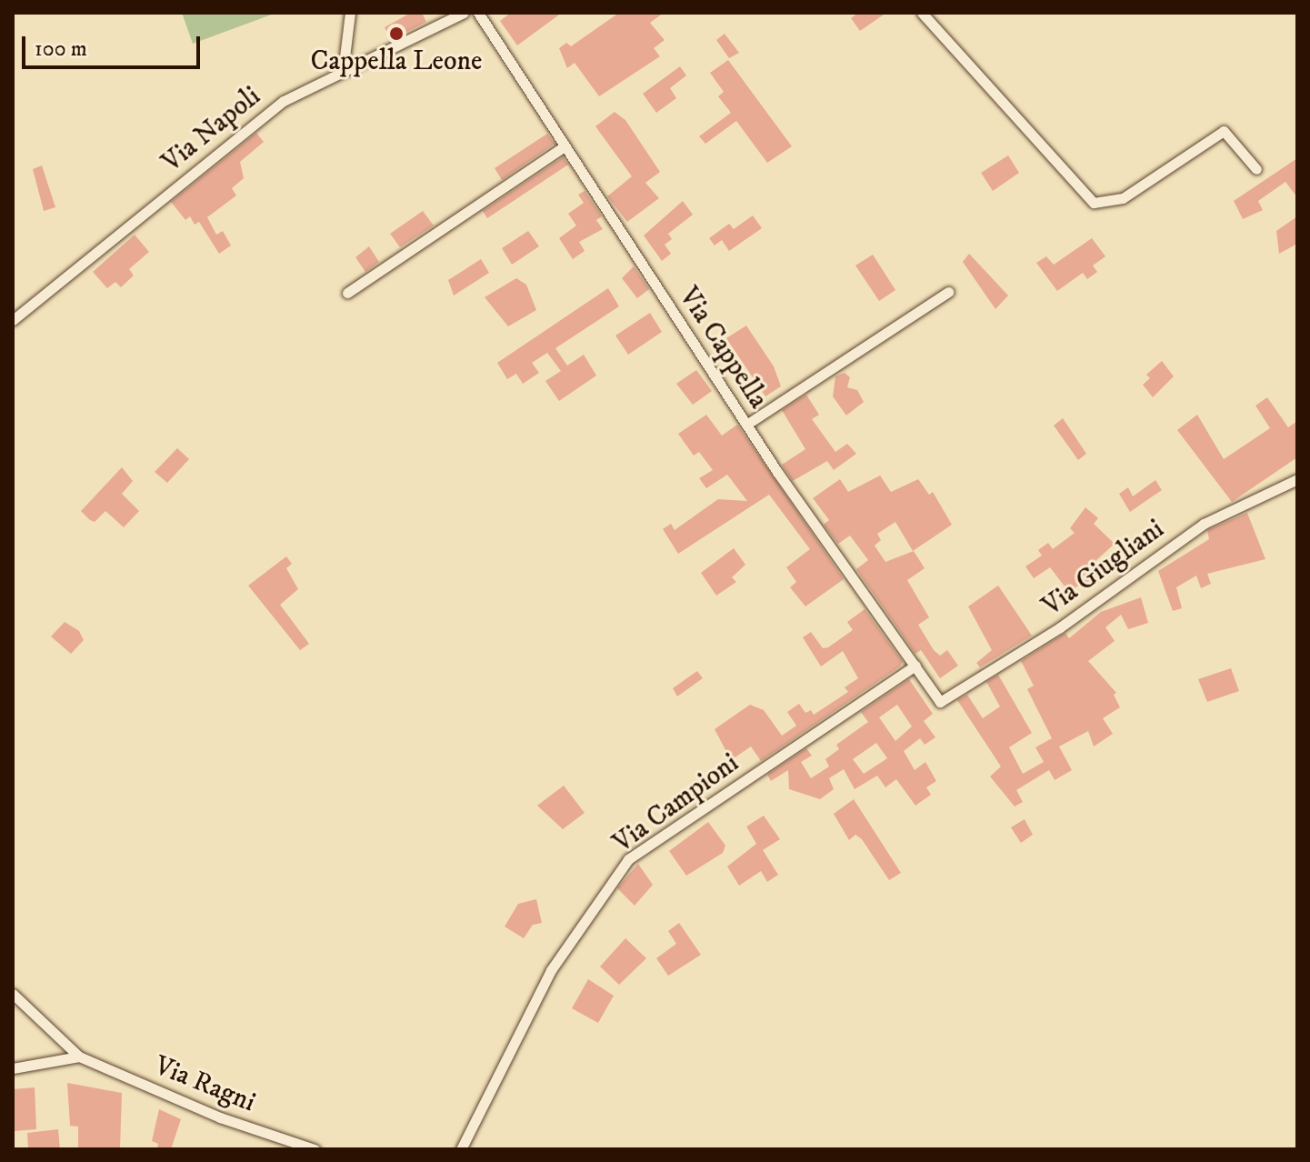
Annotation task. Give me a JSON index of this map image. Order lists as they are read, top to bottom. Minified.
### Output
{"streets":{"street":["Via Napoli","Via Cappella","Via Giugliani","Via Campioni","Via Ragni"]},"crossings":[["Via Cappella","Via Giugliani"],["Via Cappella","Via Campioni"]],"places":["Cappella Leone"],"scale_bar":"100 m"}
